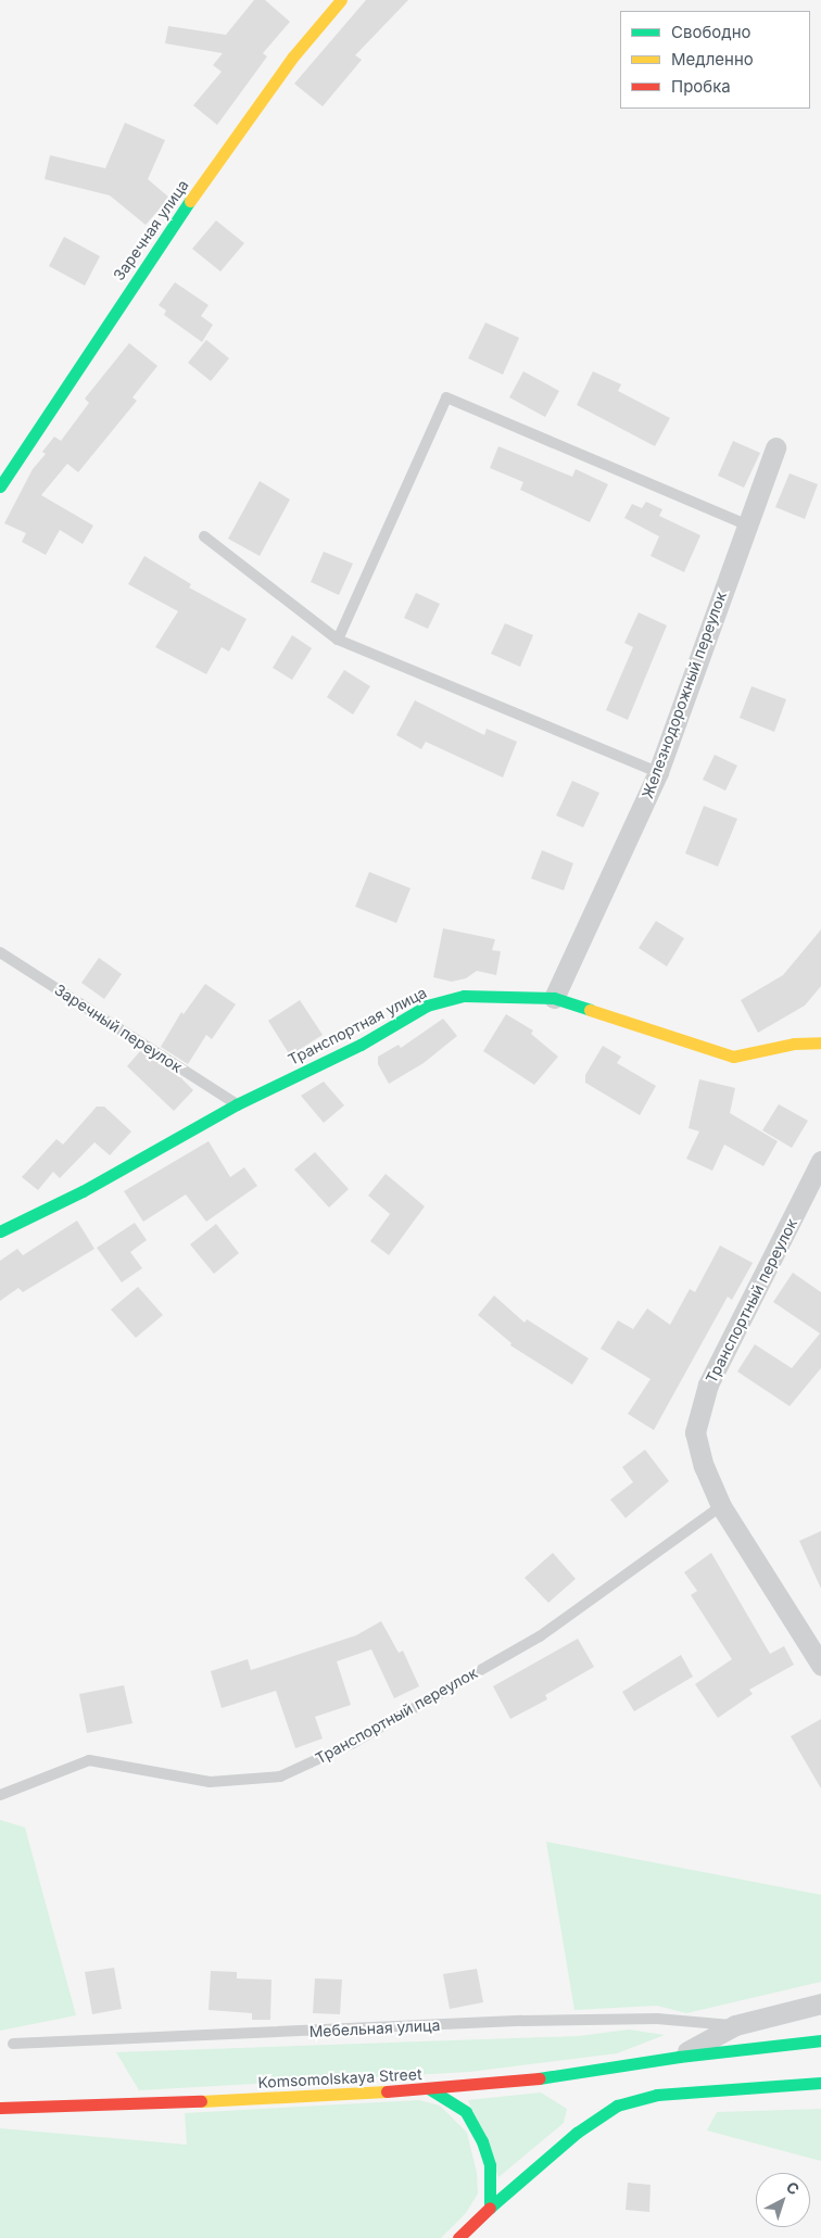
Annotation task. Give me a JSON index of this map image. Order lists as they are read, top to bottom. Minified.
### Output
{"streets":{"street":["Заречная улица","Железнодорожный переулок","Транспортная улица","Транспортный переулок","Мебельная улица","Komsomolskaya Street"],"lane":["Заречный переулок"]},"crossings":[["Железнодорожный переулок","Транспортная улица"],["Транспортная улица","Заречный переулок"],["Мебельная улица","Komsomolskaya Street"]],"legend":["Свободно","Медленно","Пробка"],"north":"top right"}
